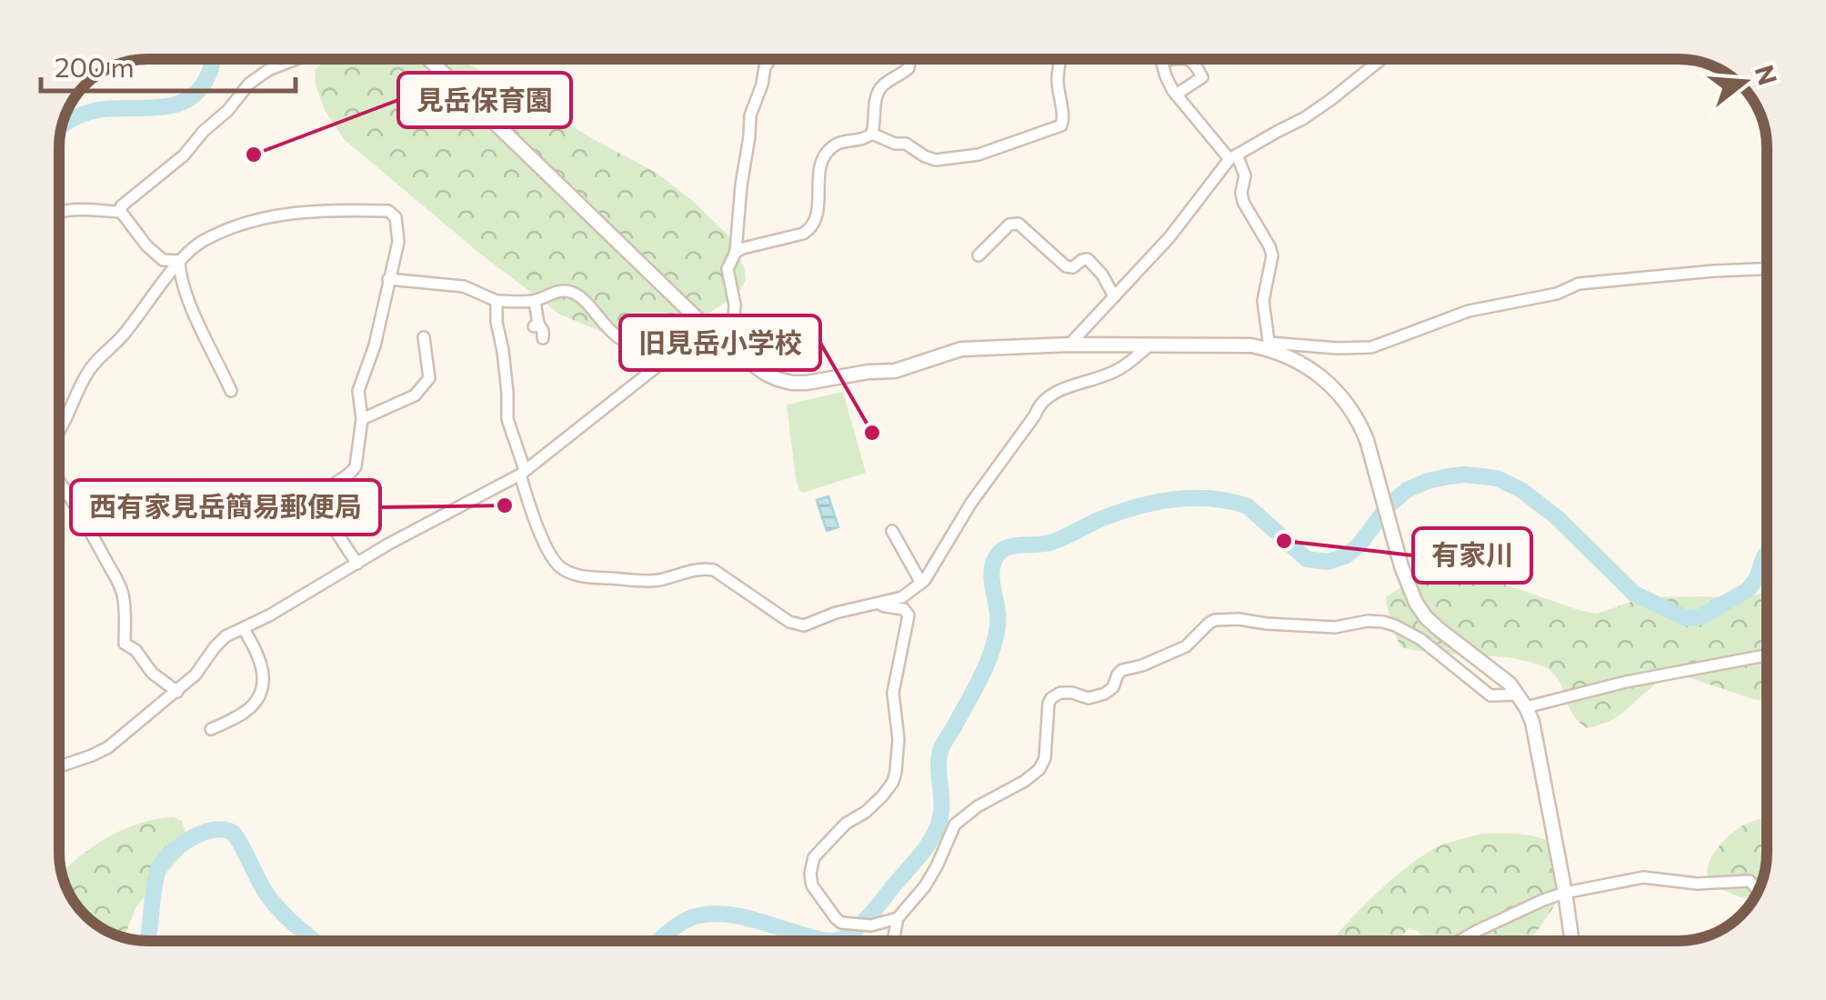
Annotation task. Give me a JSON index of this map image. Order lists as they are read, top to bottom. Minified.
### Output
{"places":["見岳保育園","旧見岳小学校","西有家見岳簡易郵便局","有家川"],"scale_bar":"200 m","north":"right"}
